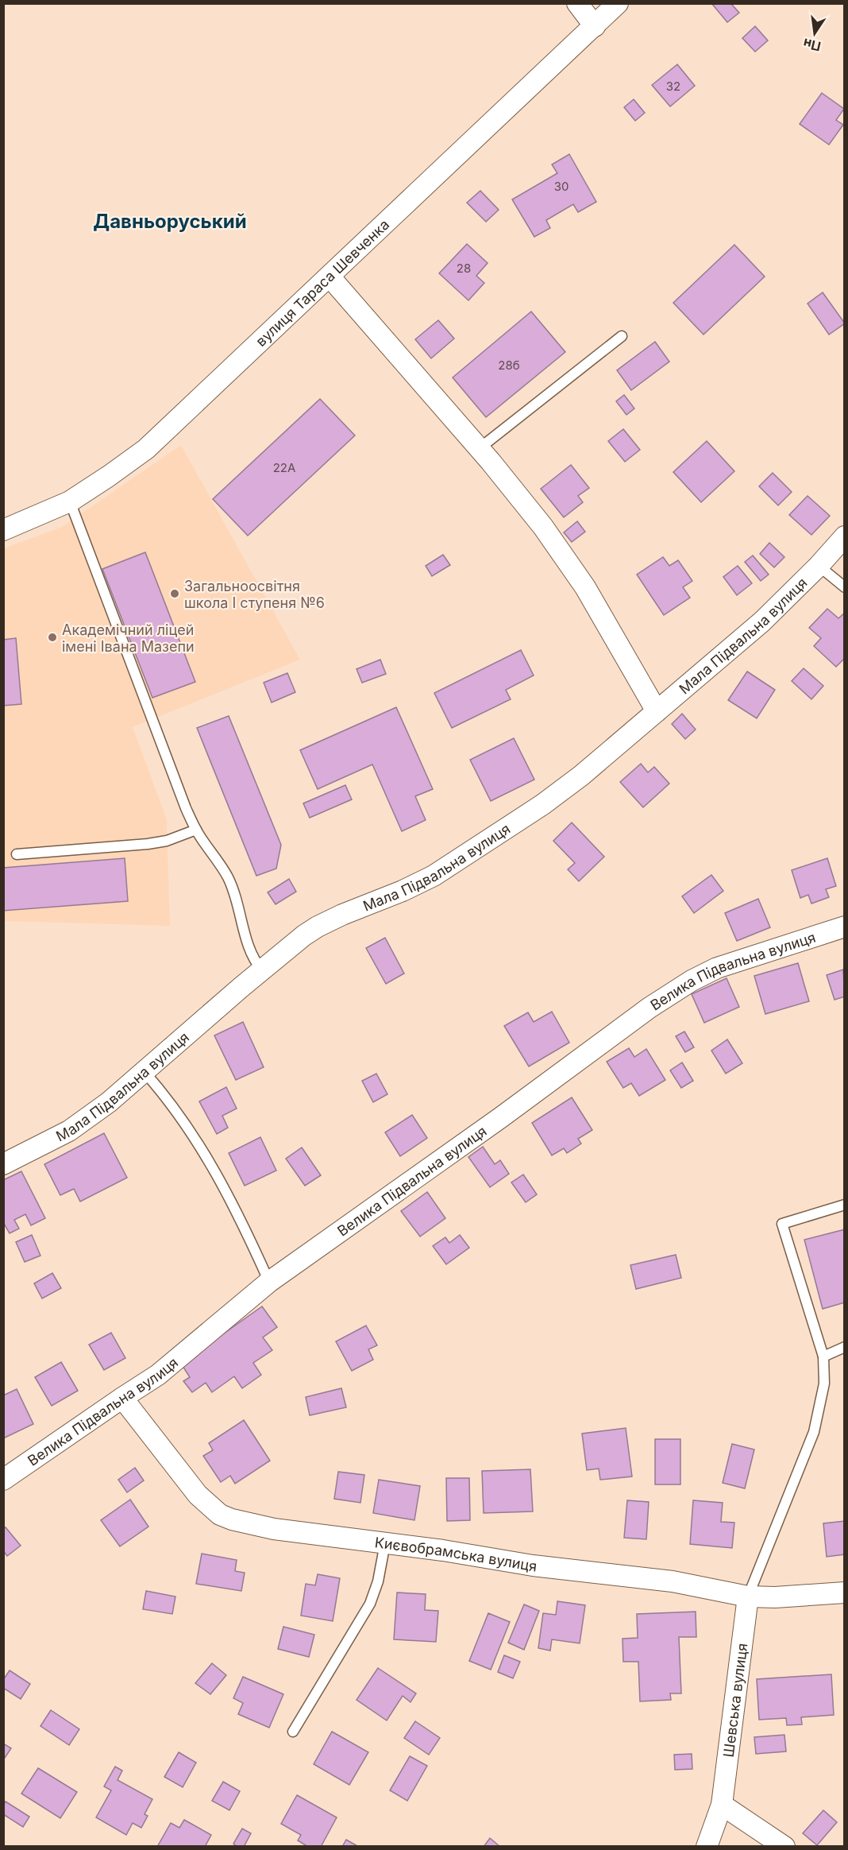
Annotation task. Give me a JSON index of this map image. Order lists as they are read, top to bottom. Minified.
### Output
{"streets":{"street":["вулиця Тараса Шевченка","Мала Підвальна вулиця","Велика Підвальна вулиця","Києвобрамська вулиця","Шевська вулиця"]},"crossings":[["Велика Підвальна вулиця","Києвобрамська вулиця"],["Києвобрамська вулиця","Шевська вулиця"]],"districts":["Давньоруський"],"places":["Загальноосвітня школа І ступеня №6","Академічний ліцей імені Івана Мазепи"],"house_numbers":["32","30","28","28б","22А"],"north":"bottom"}
